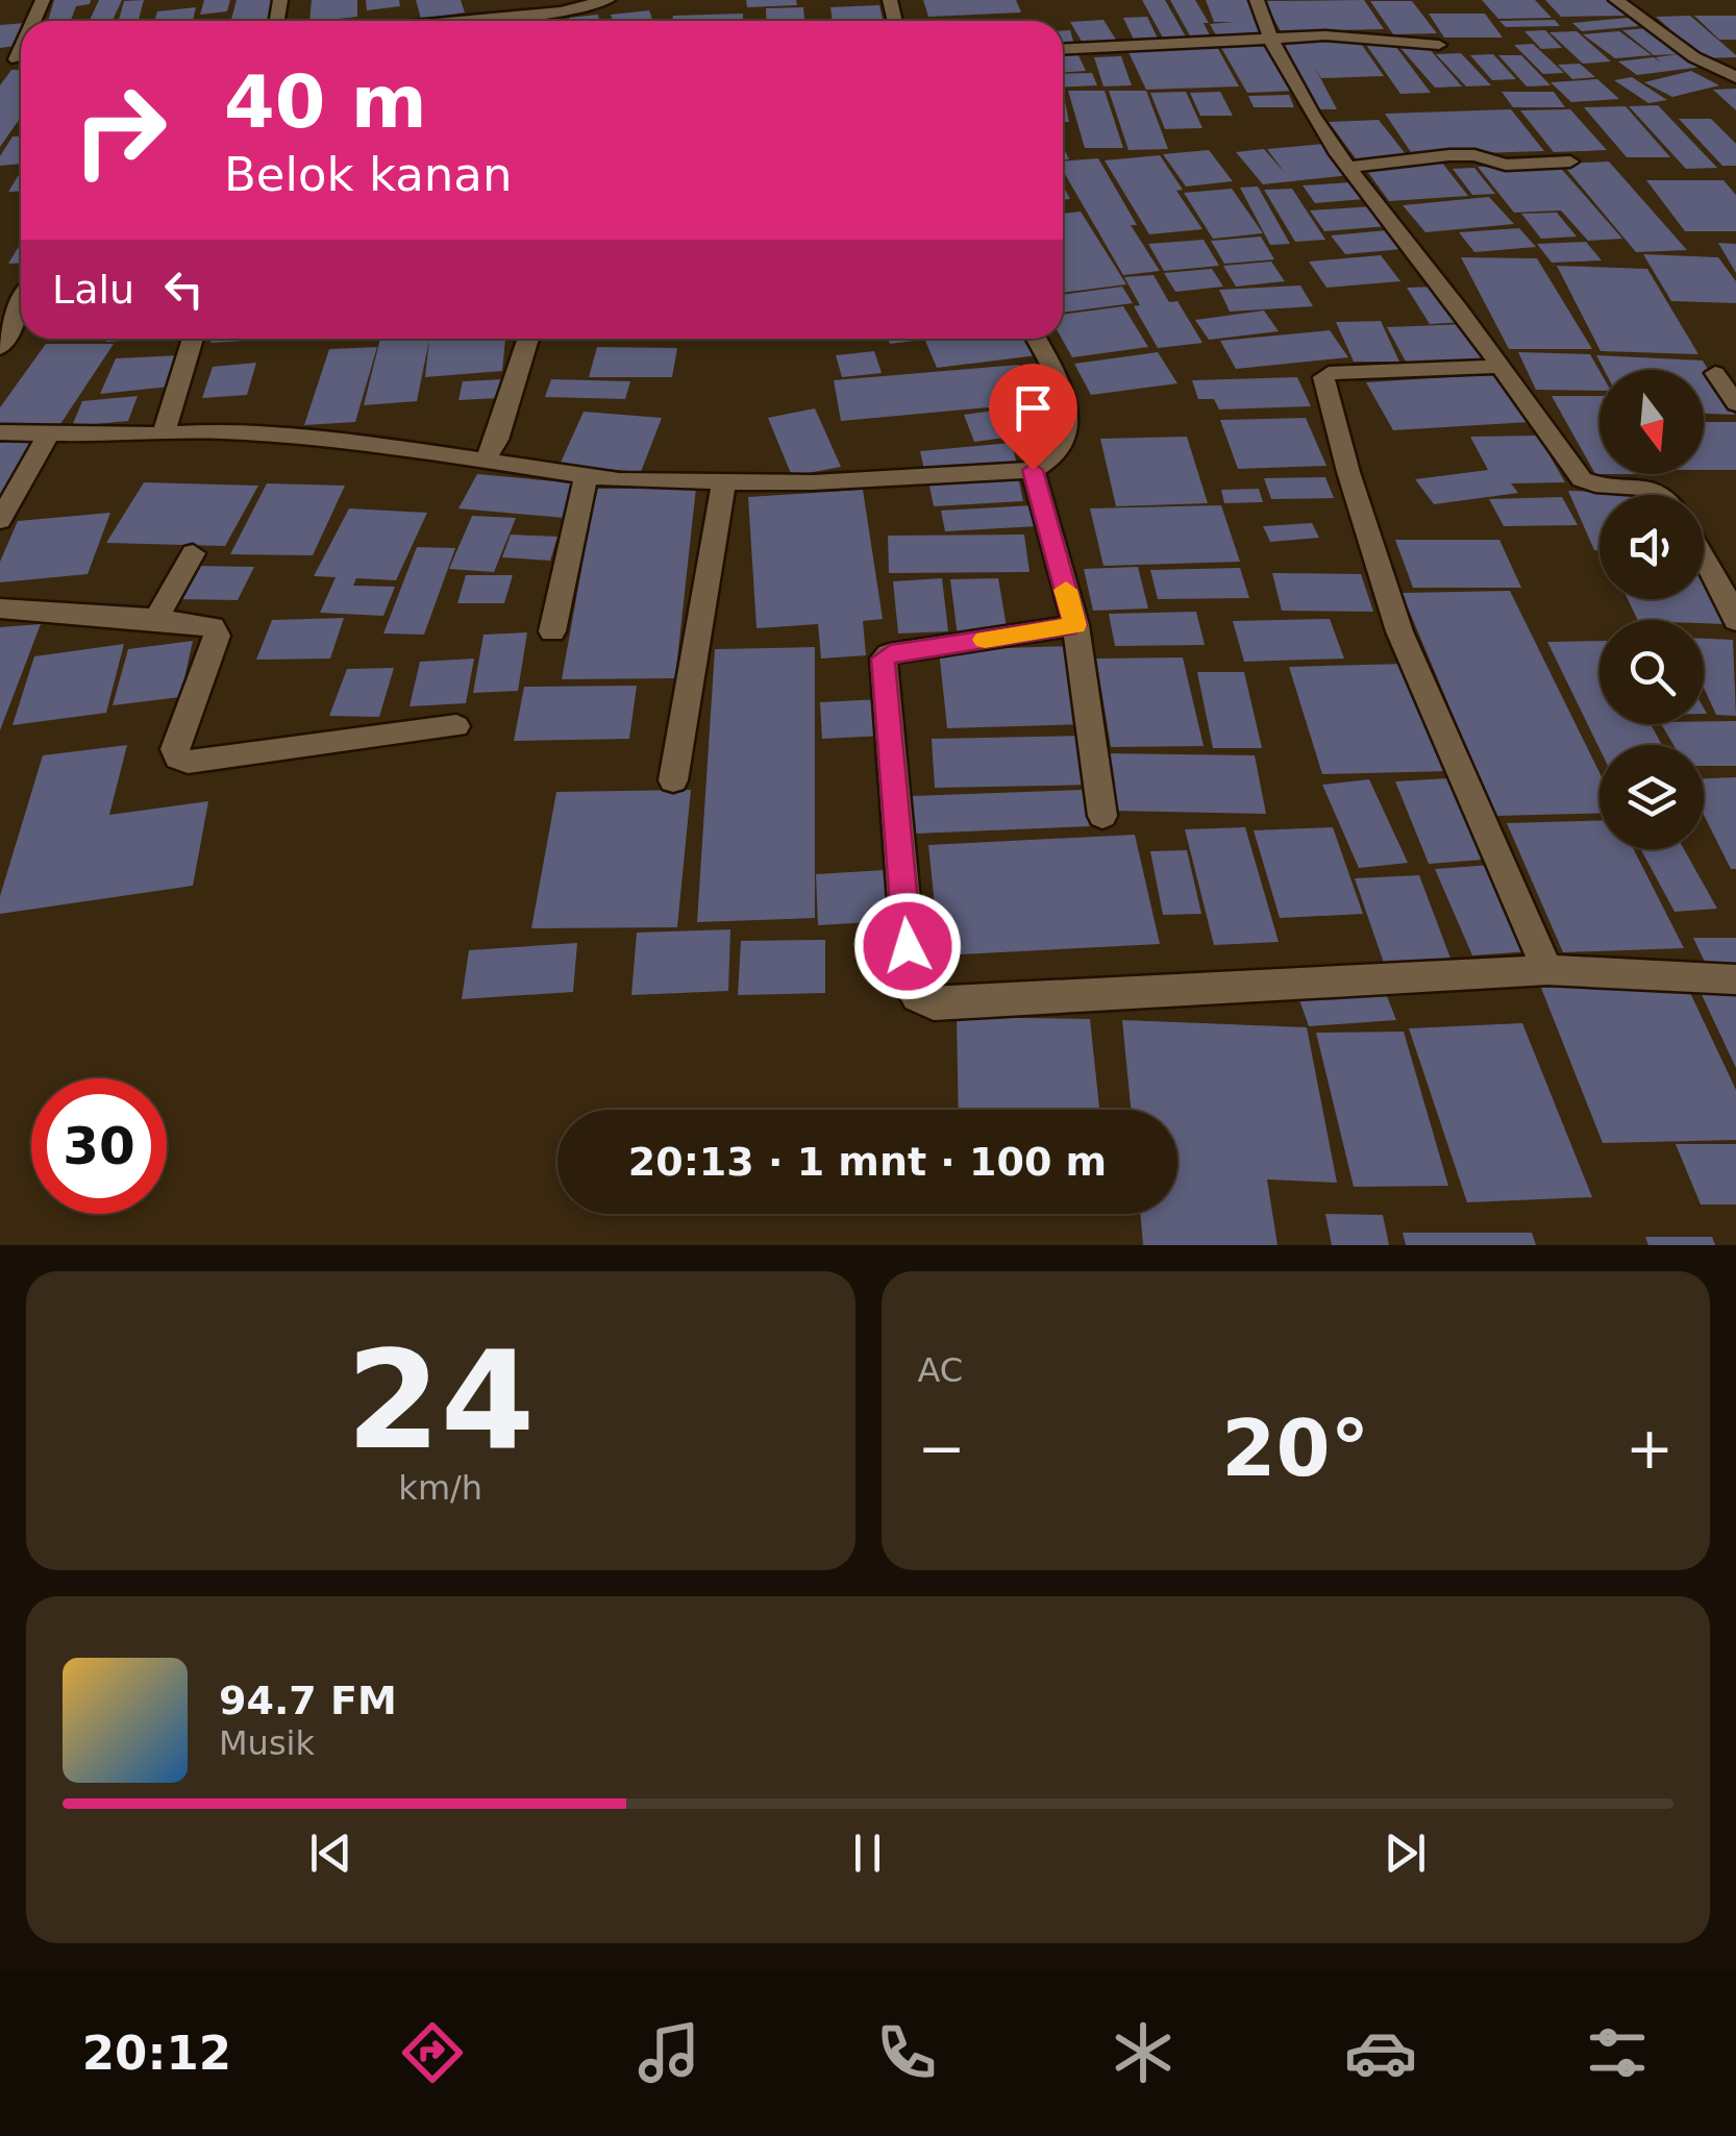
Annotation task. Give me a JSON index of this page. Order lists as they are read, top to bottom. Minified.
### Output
{"north":"bottom","page":{"turn":["40 m","Belok kanan"],"then":"Lalu","limit":"30","trip":"20:13 · 1 mnt · 100 m","tile":[["24","km/h"],"AC"],"heat":["−","20°","+"],"song":["94.7 FM","Musik"],"tabs":"20:12"}}
